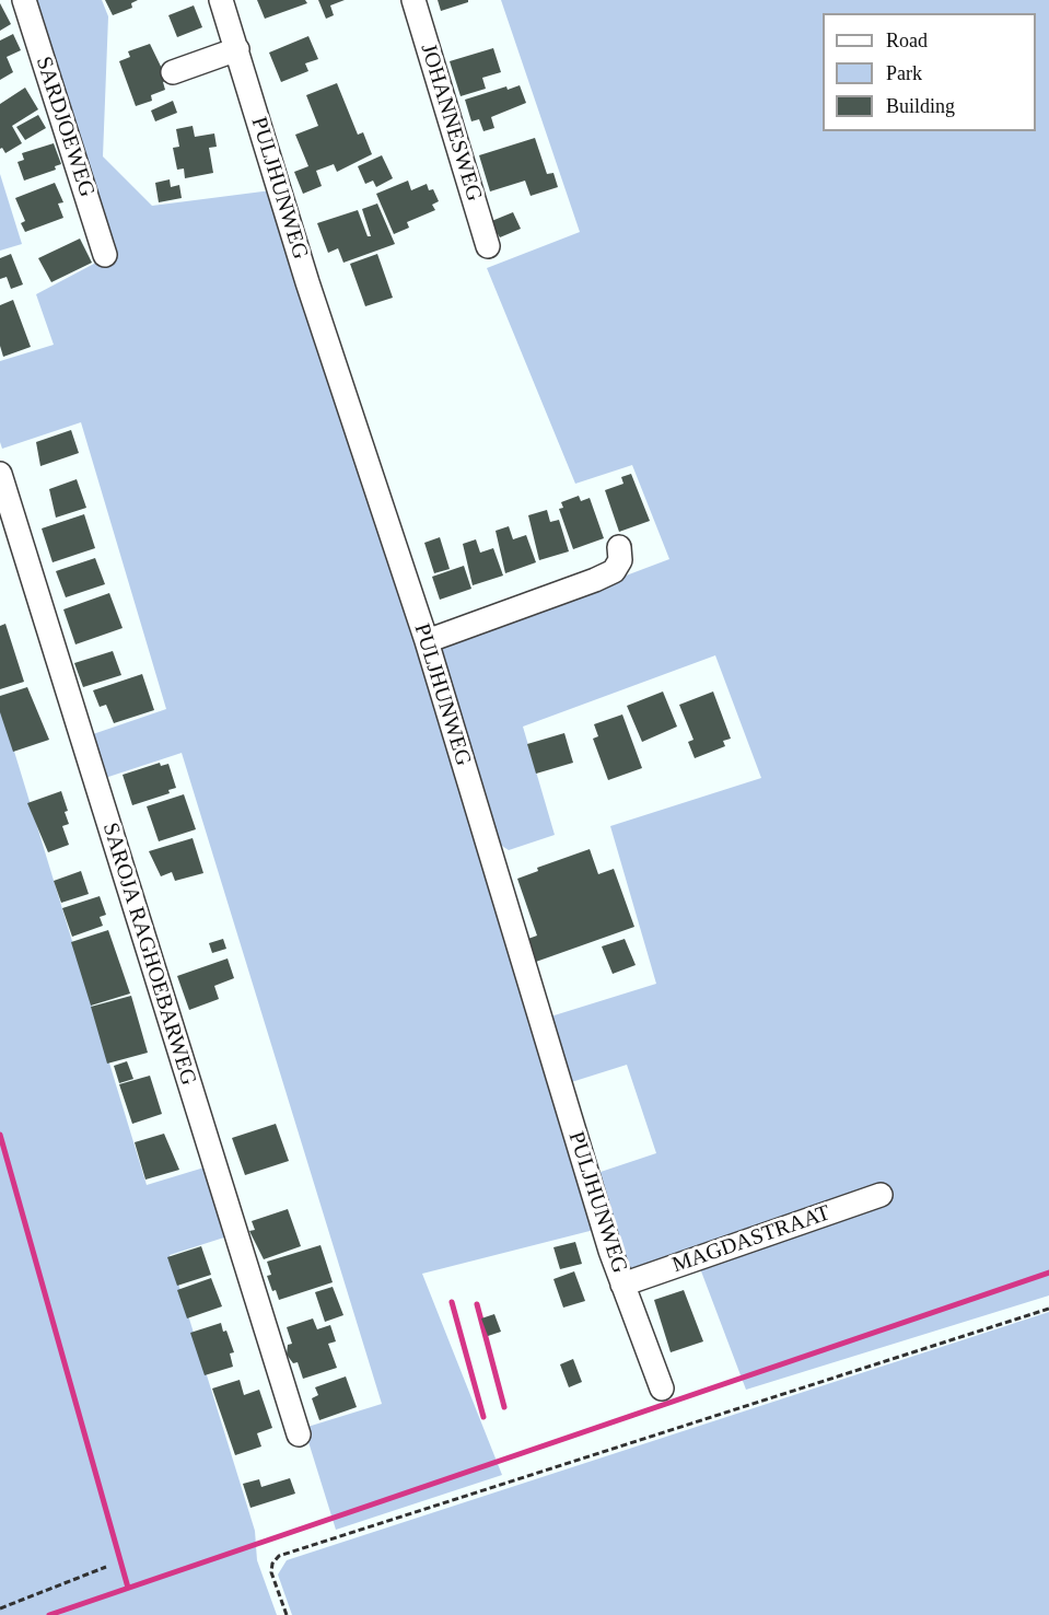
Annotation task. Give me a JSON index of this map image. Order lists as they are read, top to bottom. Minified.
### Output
{"streets":{"street":["JOHANNESWEG","SARDJOEWEG","PULJHUNWEG","SAROJA RAGHOEBARWEG","MAGDASTRAAT"]},"crossings":[["PULJHUNWEG","MAGDASTRAAT"]],"legend":["Road","Park","Building"]}
